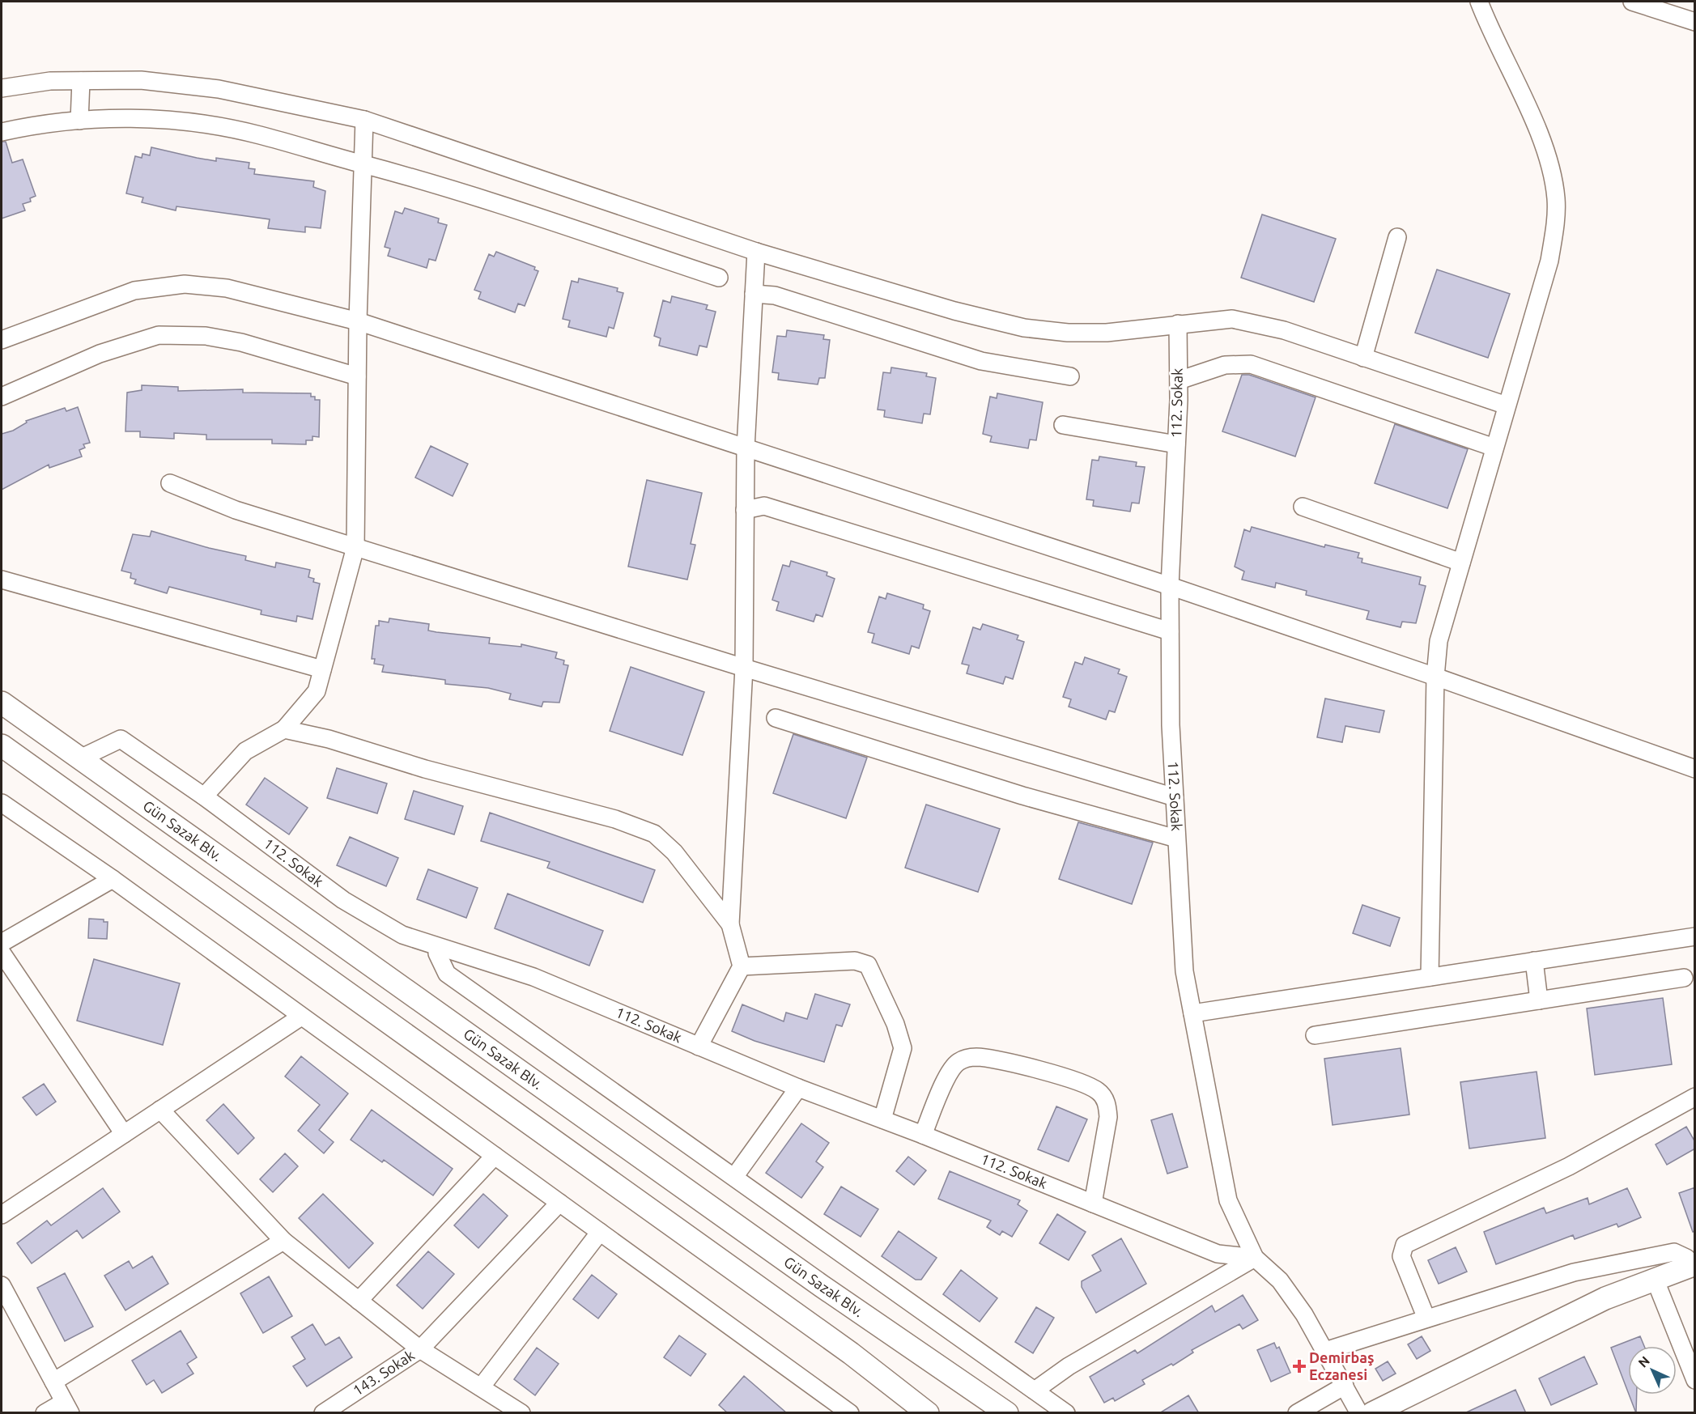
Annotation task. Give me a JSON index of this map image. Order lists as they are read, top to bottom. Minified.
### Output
{"streets":{"main road":["Gün Sazak Blv."],"street":["112. Sokak","143. Sokak"]},"crossings":[["112. Sokak","Gün Sazak Blv."]],"places":{"health":["Demirbaş Eczanesi"]},"north":"top left"}
